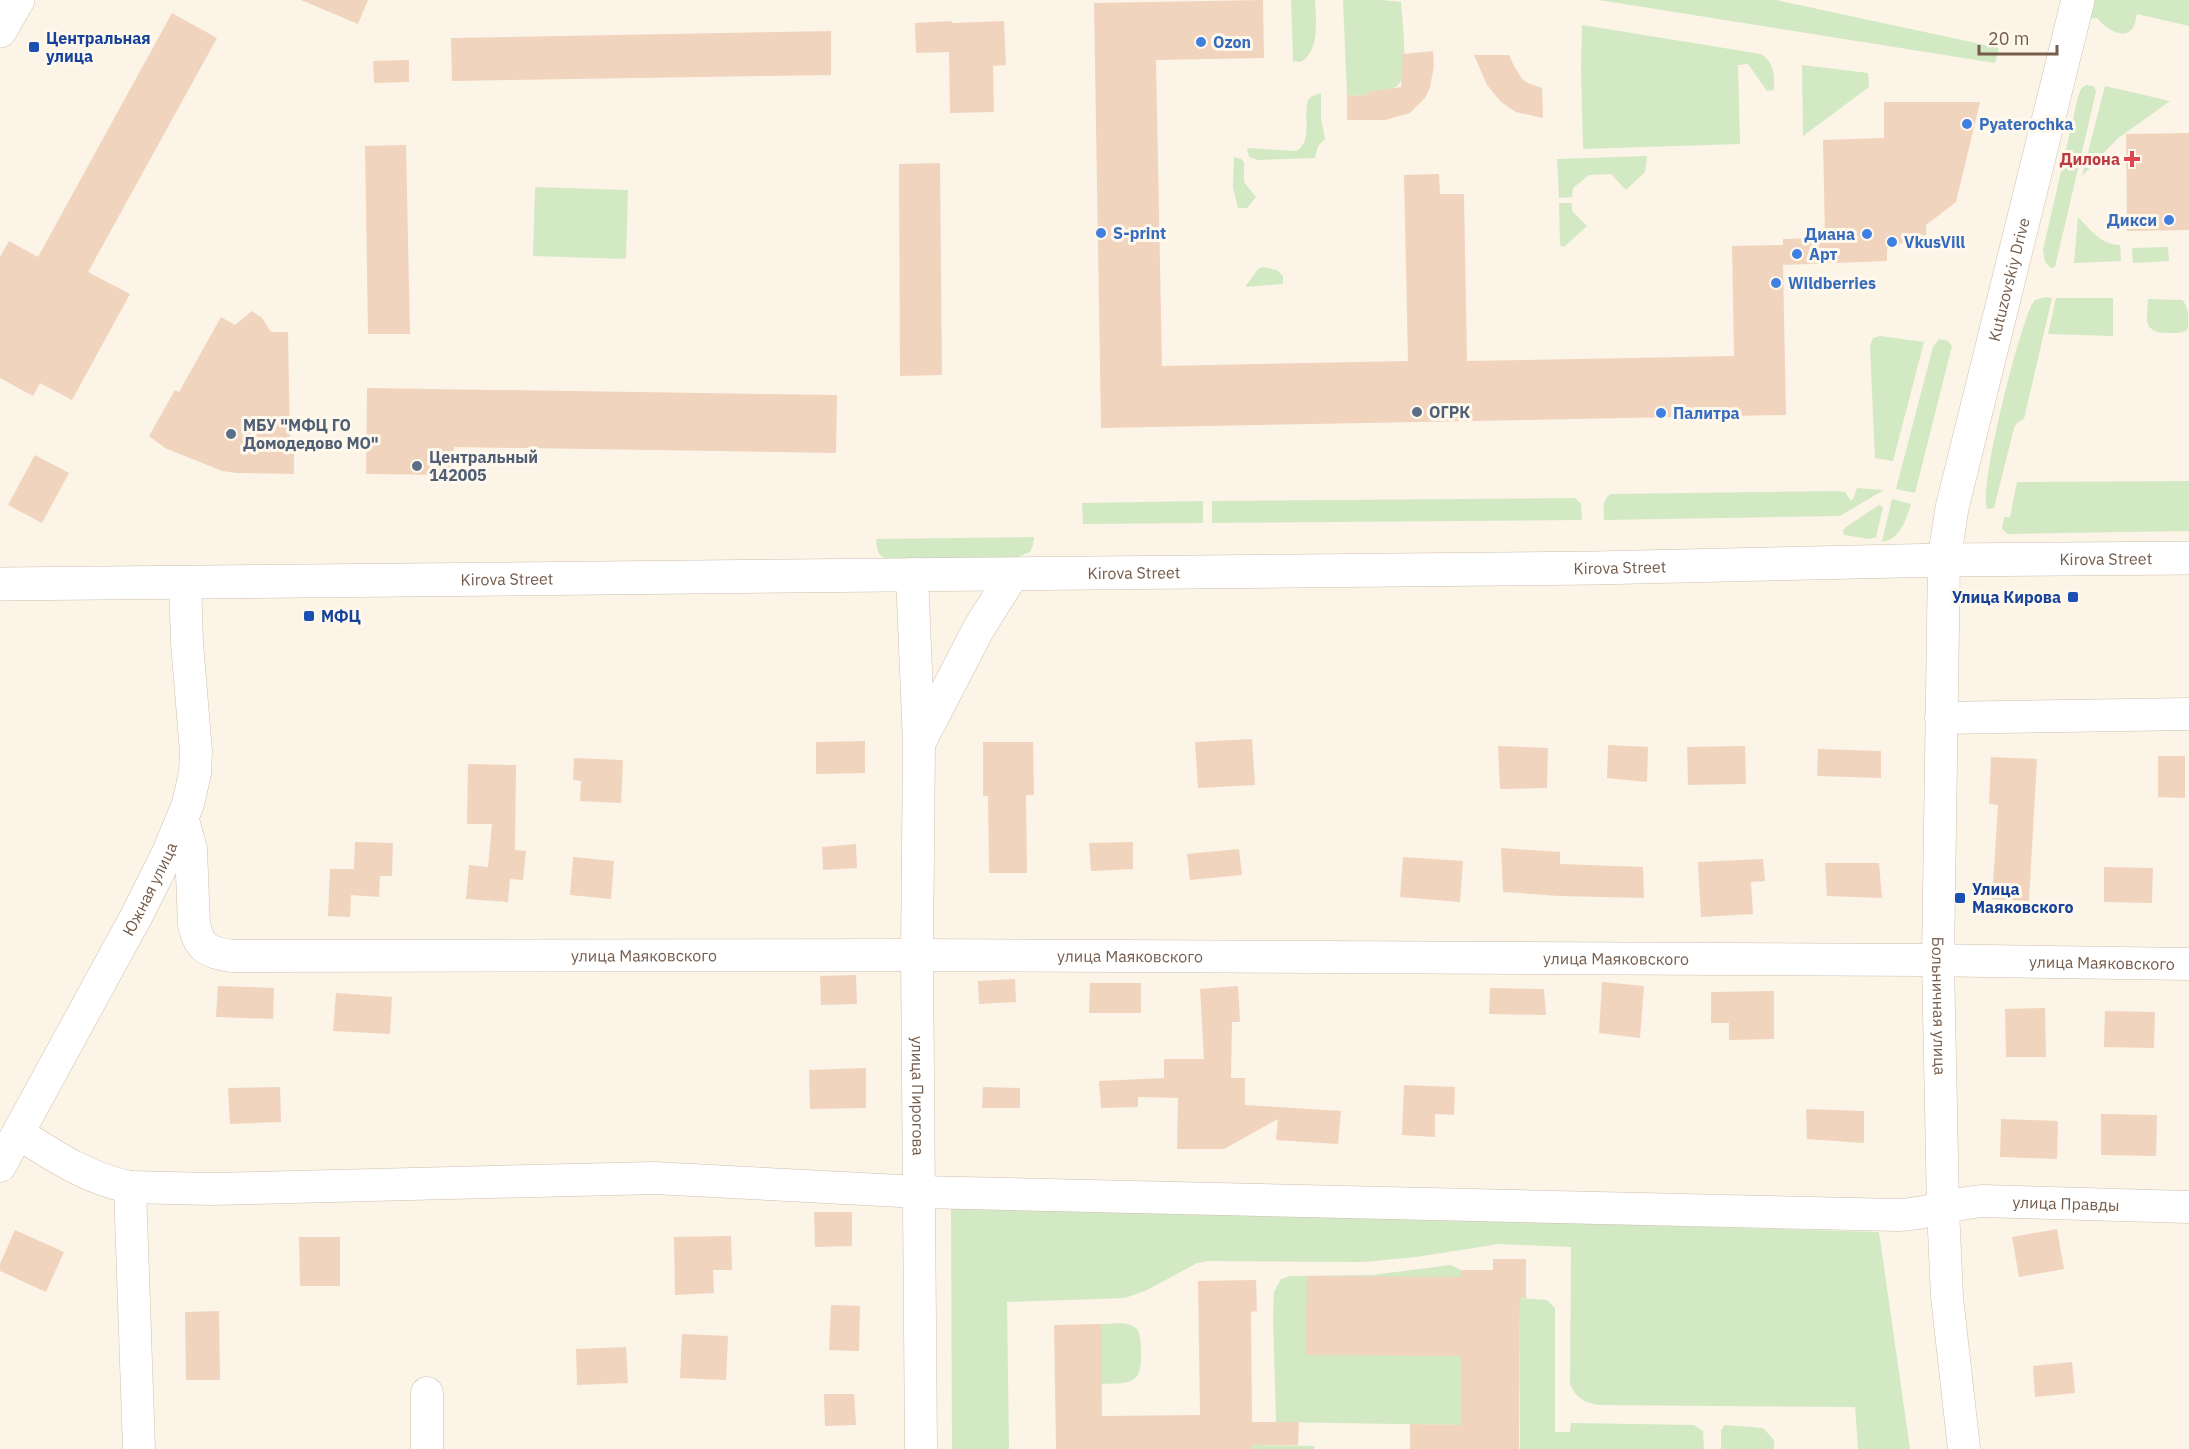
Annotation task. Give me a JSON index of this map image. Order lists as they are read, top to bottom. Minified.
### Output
{"streets":{"street":["Kutuzovskiy Drive","Kirova Street","Южная улица","улица Маяковского","Больничная улица","улица Пирогова","улица Правды"]},"crossings":[["Kutuzovskiy Drive","Kirova Street"],["Kutuzovskiy Drive","Больничная улица"],["Kirova Street","Южная улица"],["Kirova Street","Больничная улица"],["Kirova Street","улица Пирогова"],["Южная улица","улица Маяковского"],["Южная улица","улица Правды"],["улица Маяковского","Больничная улица"],["улица Маяковского","улица Пирогова"],["Больничная улица","улица Правды"],["улица Пирогова","улица Правды"]],"places":{"other":["Ozon","Pyaterochka","Дикси","S-print","Диана","VkusVill","Арт","Wildberries","ОГРК","Палитра","МБУ \"МФЦ ГО Домодедово МО\"","Центральный 142005"],"transit":["Центральная улица","Улица Кирова","МФЦ","Улица Маяковского"],"health":["Дилона"]},"scale_bar":"20 m"}
